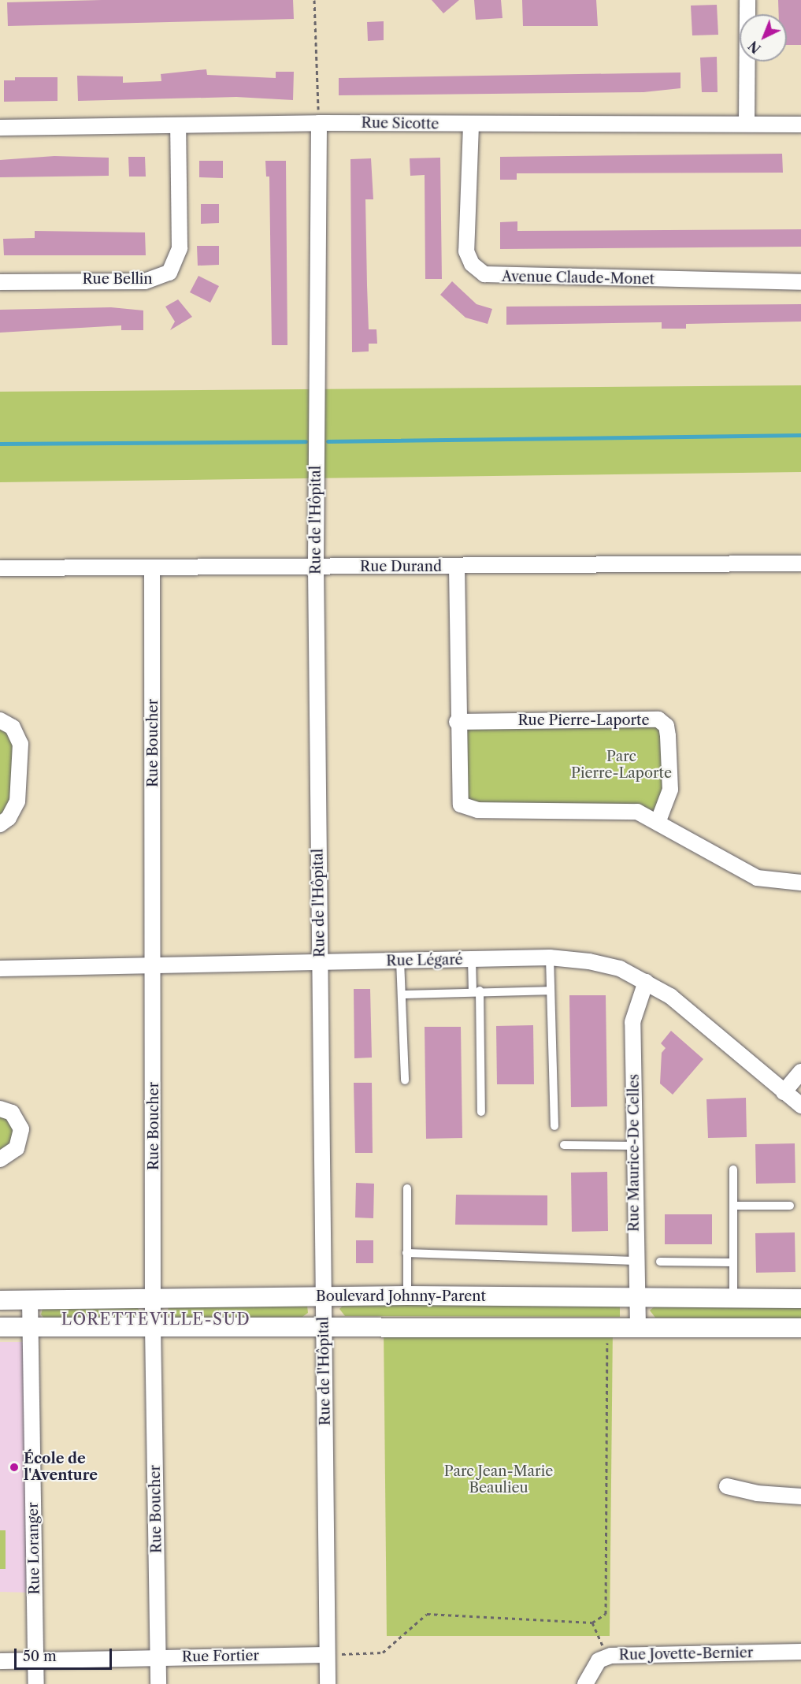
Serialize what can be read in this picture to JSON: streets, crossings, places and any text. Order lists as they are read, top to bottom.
{
  "streets": {
    "street": [
      "Rue Sicotte",
      "Avenue Claude-Monet",
      "Rue Bellin",
      "Rue de l'Hôpital",
      "Rue Durand",
      "Rue Pierre-Laporte",
      "Rue Boucher",
      "Rue Légaré",
      "Rue Maurice-De Celles",
      "Boulevard Johnny-Parent",
      "Rue Loranger",
      "Rue Jovette-Bernier",
      "Rue Fortier"
    ]
  },
  "crossings": [
    ["Rue Sicotte", "Avenue Claude-Monet"],
    ["Rue Sicotte", "Rue Bellin"],
    ["Rue Sicotte", "Rue de l'Hôpital"],
    ["Rue de l'Hôpital", "Rue Durand"],
    ["Rue de l'Hôpital", "Rue Légaré"],
    ["Rue de l'Hôpital", "Boulevard Johnny-Parent"],
    ["Rue de l'Hôpital", "Rue Fortier"],
    ["Rue Durand", "Rue Boucher"],
    ["Rue Boucher", "Rue Légaré"],
    ["Rue Boucher", "Boulevard Johnny-Parent"],
    ["Rue Boucher", "Rue Fortier"],
    ["Rue Légaré", "Rue Maurice-De Celles"],
    ["Rue Maurice-De Celles", "Boulevard Johnny-Parent"],
    ["Boulevard Johnny-Parent", "Rue Loranger"],
    ["Rue Loranger", "Rue Fortier"]
  ],
  "districts": ["LORETTEVILLE-SUD"],
  "parks": ["Parc Pierre-Laporte", "Parc Jean-Marie Beaulieu"],
  "places": ["École de l'Aventure"],
  "scale_bar": "50 m",
  "north": "bottom left"
}
